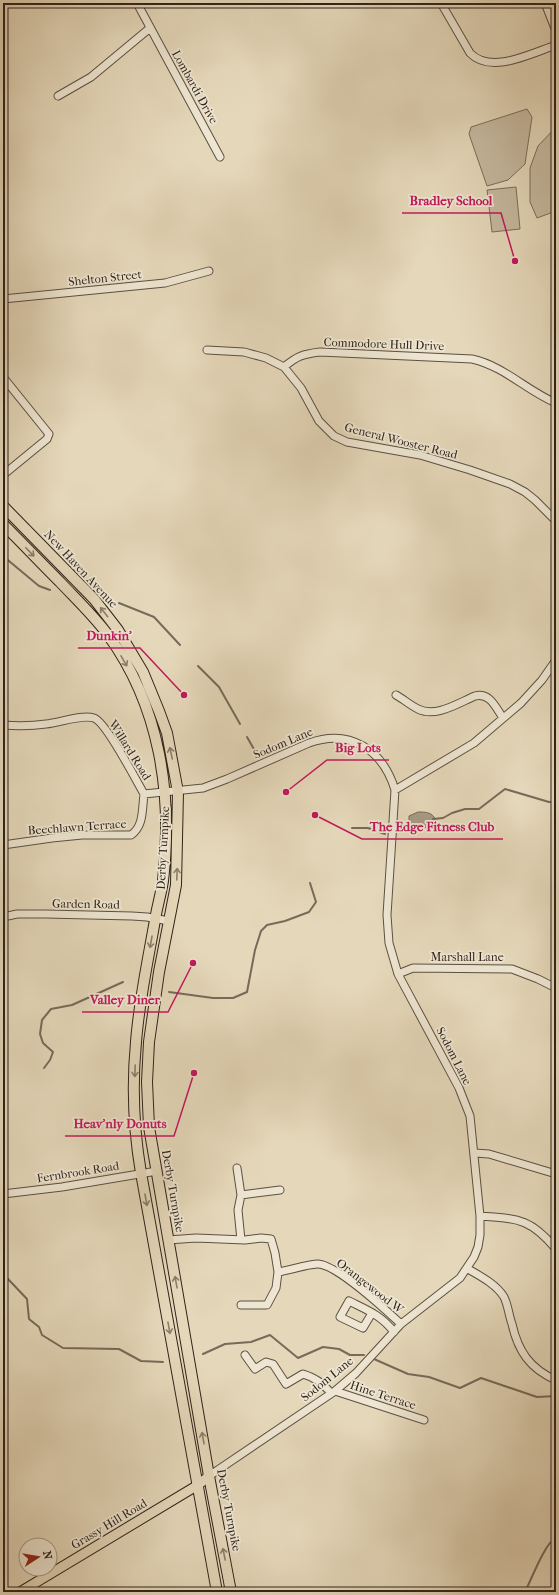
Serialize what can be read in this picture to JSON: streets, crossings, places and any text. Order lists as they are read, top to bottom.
{
  "streets": {
    "highway": ["New Haven Avenue", "Derby Turnpike"],
    "main road": ["Grassy Hill Road"],
    "street": [
      "Lombardi Drive",
      "Shelton Street",
      "Commodore Hull Drive",
      "General Wooster Road",
      "Sodom Lane",
      "Willard Road",
      "Beechlawn Terrace",
      "Garden Road",
      "Marshall Lane",
      "Fernbrook Road",
      "Orangewood W",
      "Hine Terrace"
    ]
  },
  "crossings": [
    ["Commodore Hull Drive", "General Wooster Road"],
    ["New Haven Avenue", "Sodom Lane"],
    ["New Haven Avenue", "Willard Road"],
    ["New Haven Avenue", "Derby Turnpike"],
    ["Sodom Lane", "Willard Road"],
    ["Sodom Lane", "Derby Turnpike"],
    ["Sodom Lane", "Marshall Lane"],
    ["Sodom Lane", "Orangewood W"],
    ["Sodom Lane", "Hine Terrace"],
    ["Sodom Lane", "Grassy Hill Road"],
    ["Willard Road", "Beechlawn Terrace"],
    ["Willard Road", "Derby Turnpike"],
    ["Derby Turnpike", "Garden Road"],
    ["Derby Turnpike", "Fernbrook Road"],
    ["Derby Turnpike", "Grassy Hill Road"]
  ],
  "places": [
    "Bradley School",
    "Dunkin'",
    "Big Lots",
    "The Edge Fitness Club",
    "Valley Diner",
    "Heav'nly Donuts"
  ],
  "north": "right"
}
